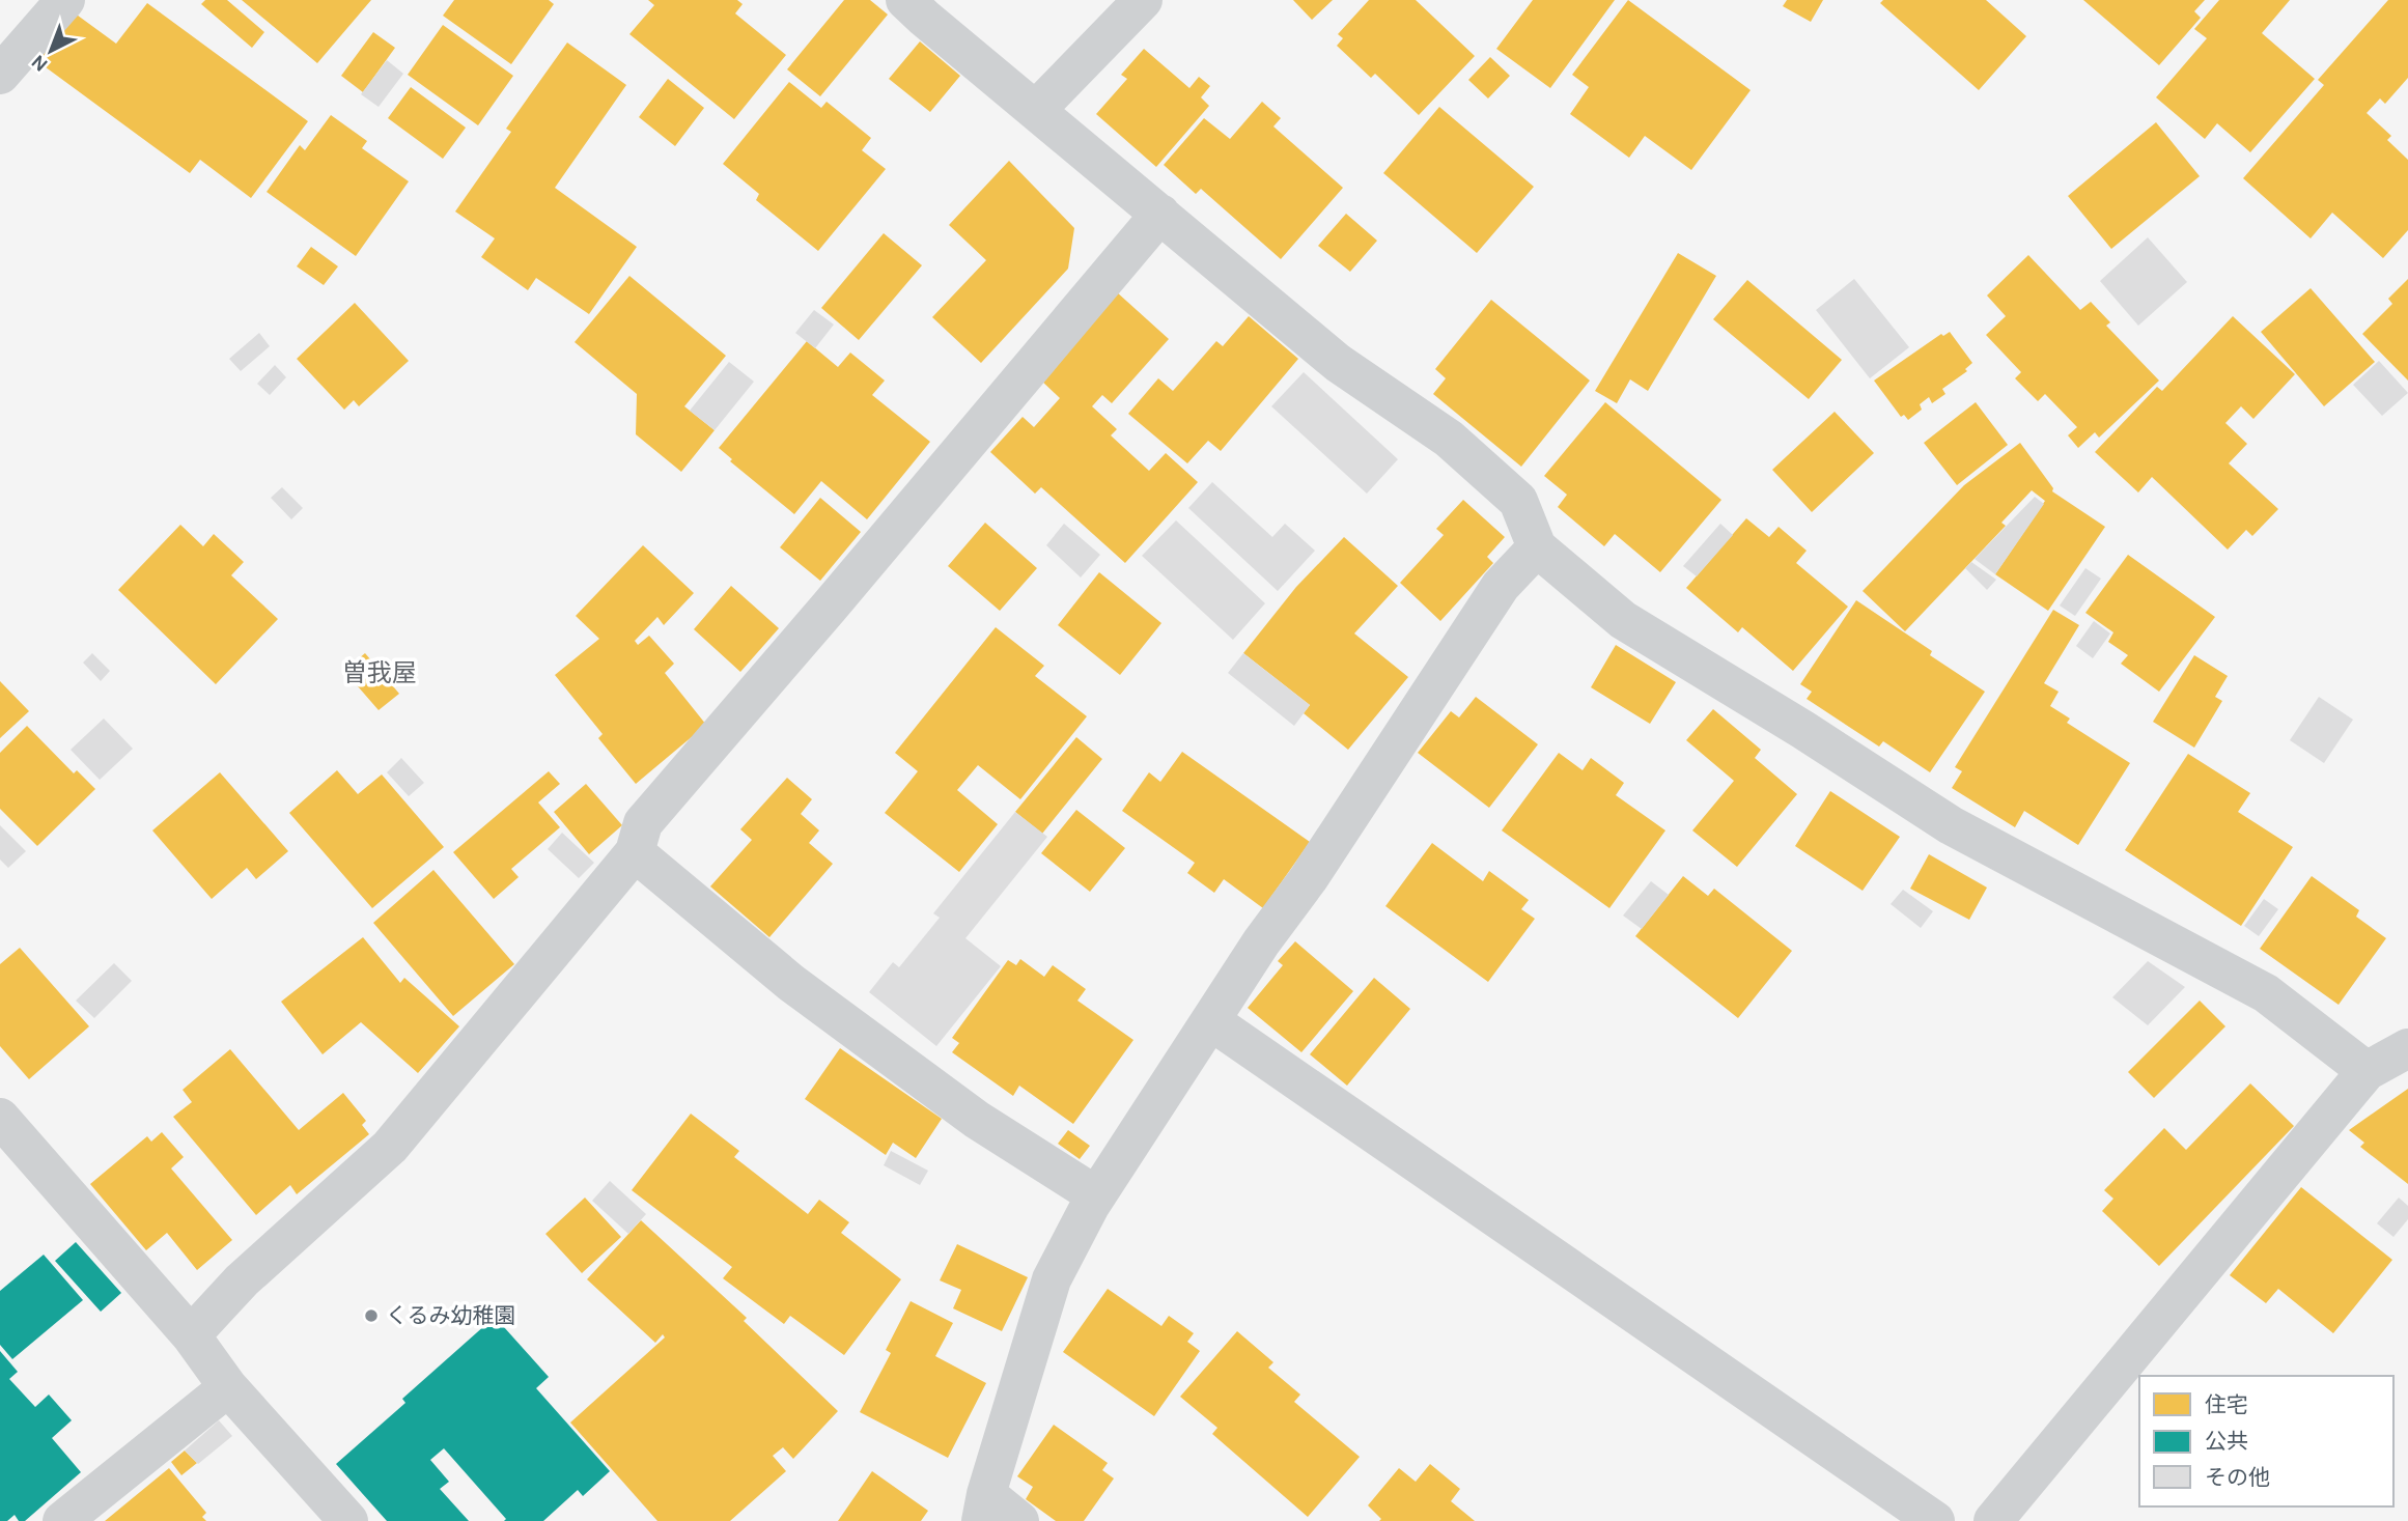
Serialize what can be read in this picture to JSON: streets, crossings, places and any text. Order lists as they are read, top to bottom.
{
  "districts": ["曽我屋"],
  "places": ["くるみ幼稚園"],
  "legend": ["住宅", "公共", "その他"],
  "north": "bottom left"
}
